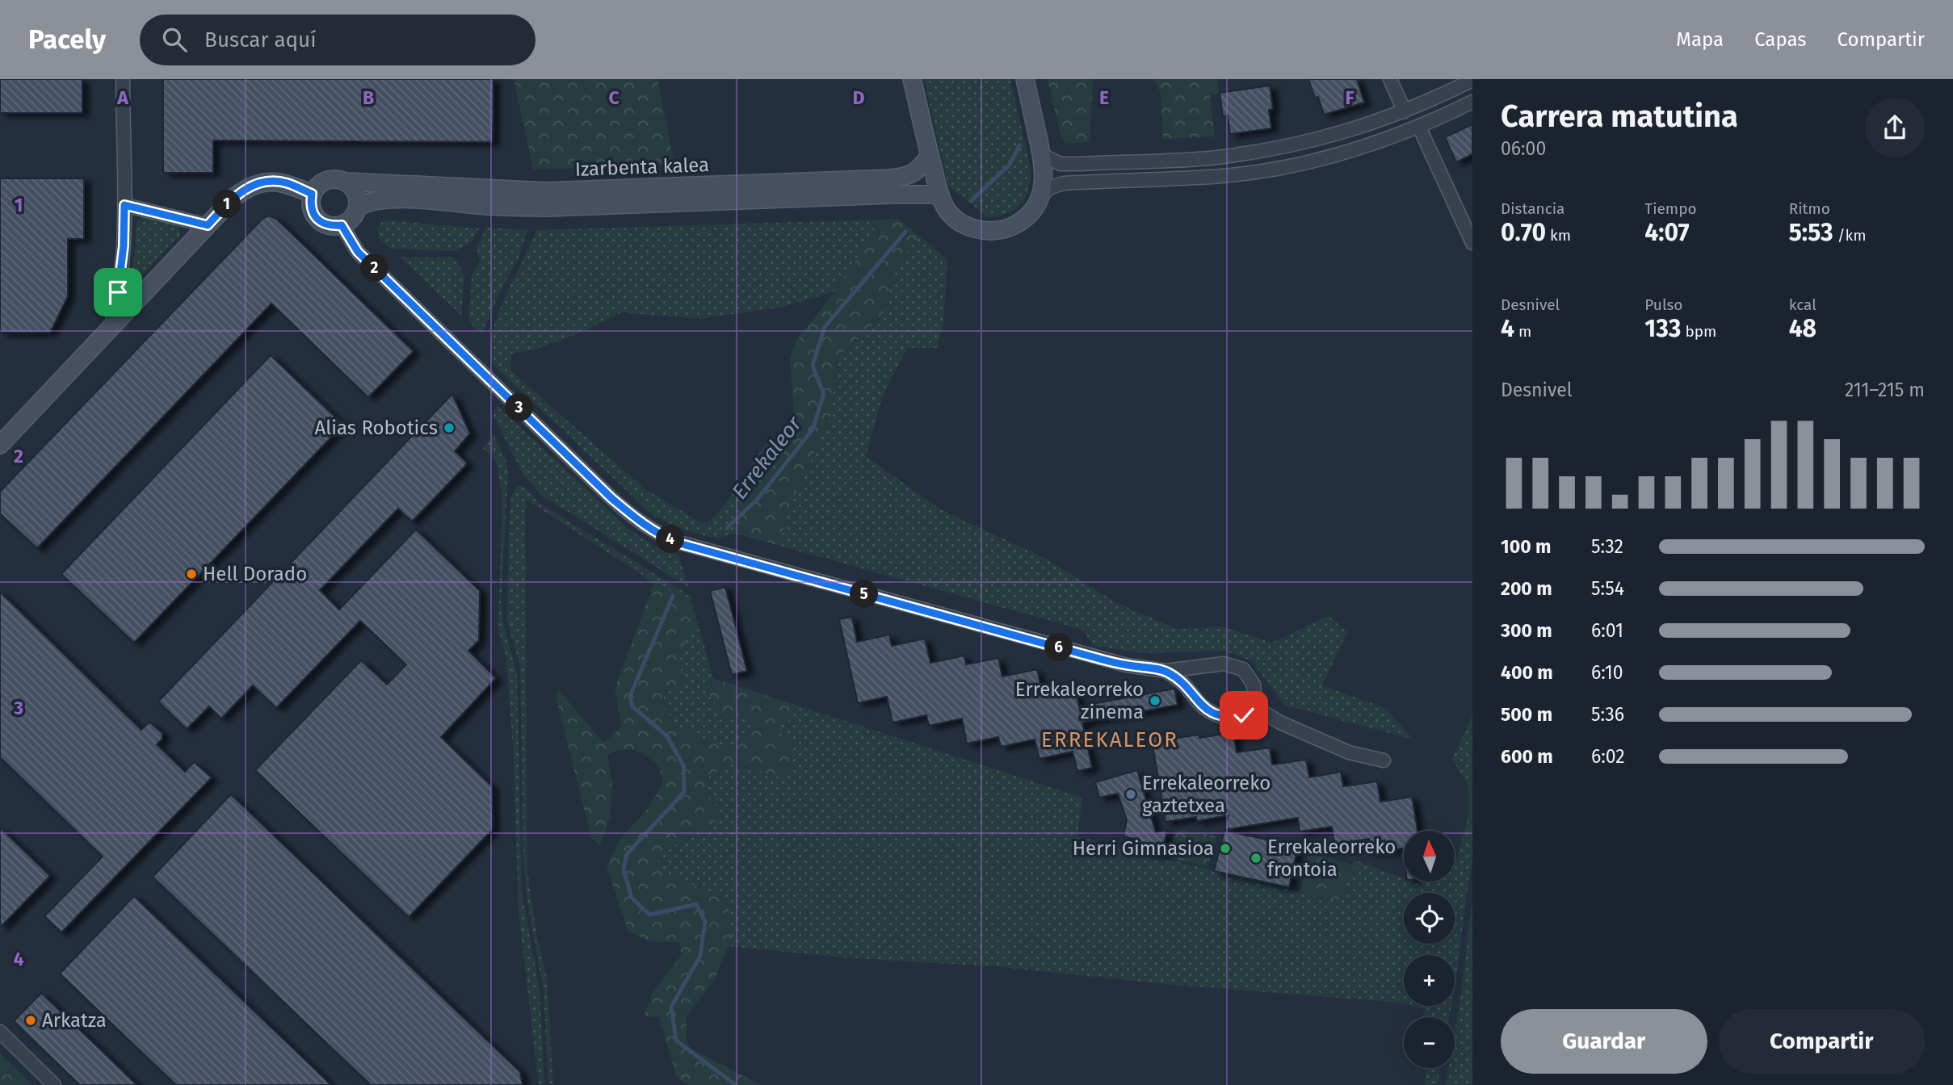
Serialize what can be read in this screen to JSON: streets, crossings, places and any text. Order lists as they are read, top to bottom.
{
  "streets": {
    "main road": ["Izarbenta kalea"]
  },
  "districts": ["ERREKALEOR"],
  "water": ["Errekaleor"],
  "places": [
    "Alias Robotics",
    "Hell Dorado",
    "Errekaleorreko zinema",
    "Errekaleorreko gaztetxea",
    "Herri Gimnasioa",
    "Errekaleorreko frontoia",
    "Arkatza"
  ],
  "north": "top",
  "page": {
    "header": "Pacely",
    "search": "Buscar aquí",
    "nav": ["Mapa", "Capas", "Compartir"],
    "heading": ["Carrera matutina", "06:00"],
    "stats": [
      ["Distancia", "0.70 km"],
      ["Tiempo", "4:07"],
      ["Ritmo", "5:53 /km"],
      ["Desnivel", "4 m"],
      ["Pulso", "133 bpm"],
      ["kcal", "48"]
    ],
    "pins": [
      "1",
      "2",
      "3",
      "4",
      "5",
      "6"
    ],
    "chart": ["Desnivel", "211–215 m"],
    "list": [
      {
        "name": "100 m",
        "note": "5:32"
      },
      {
        "name": "200 m",
        "note": "5:54"
      },
      {
        "name": "300 m",
        "note": "6:01"
      },
      {
        "name": "400 m",
        "note": "6:10"
      },
      {
        "name": "500 m",
        "note": "5:36"
      },
      {
        "name": "600 m",
        "note": "6:02"
      }
    ],
    "map_buttons": ["+", "−"],
    "buttons": ["Guardar", "Compartir"]
  },
  "grid": {
    "columns": [
      "A",
      "B",
      "C",
      "D",
      "E",
      "F"
    ],
    "rows": [
      "1",
      "2",
      "3",
      "4"
    ]
  }
}
